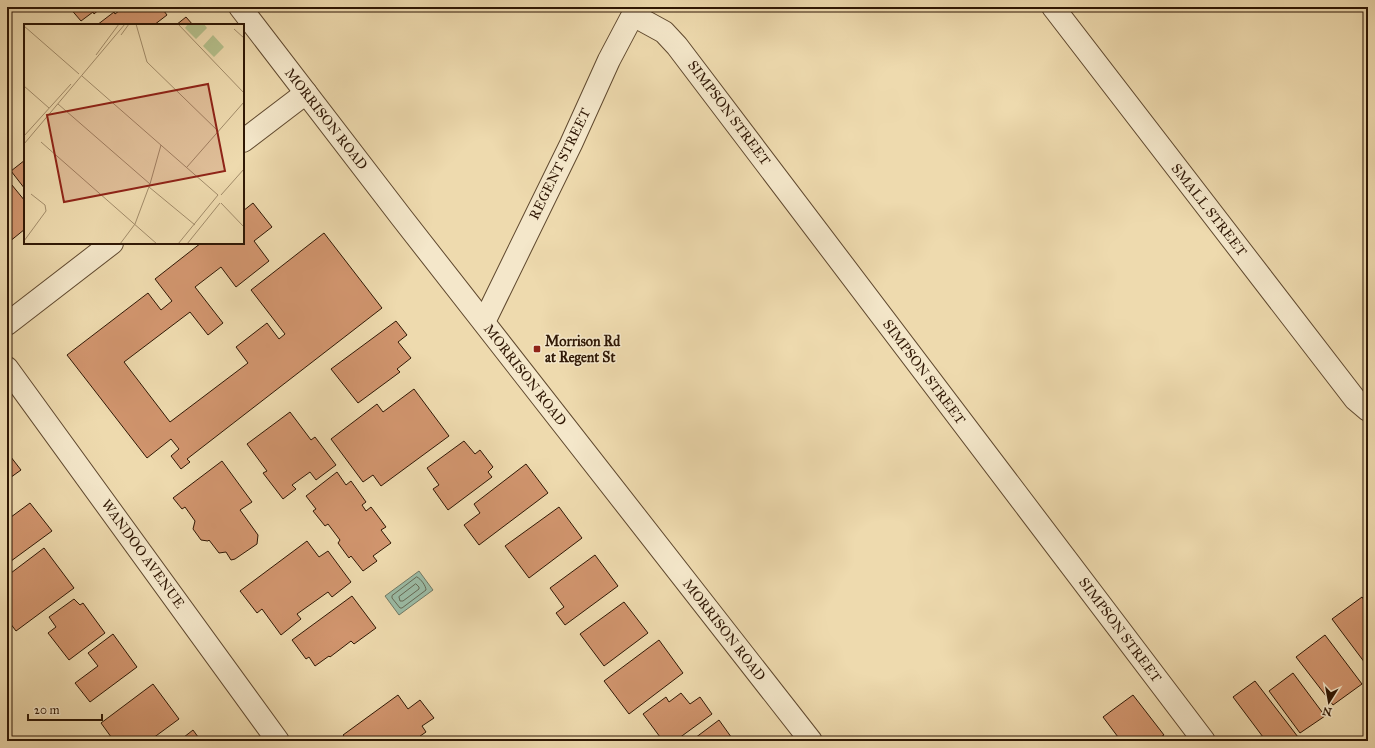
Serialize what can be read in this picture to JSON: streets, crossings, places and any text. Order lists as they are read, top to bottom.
{
  "streets": {
    "street": [
      "SIMPSON STREET",
      "MORRISON ROAD",
      "REGENT STREET",
      "SMALL STREET",
      "WANDOO AVENUE"
    ]
  },
  "crossings": [
    ["SIMPSON STREET", "REGENT STREET"],
    ["MORRISON ROAD", "REGENT STREET"]
  ],
  "places": {
    "transit": ["Morrison Rd at Regent St"]
  },
  "scale_bar": "20 m",
  "north": "bottom"
}
